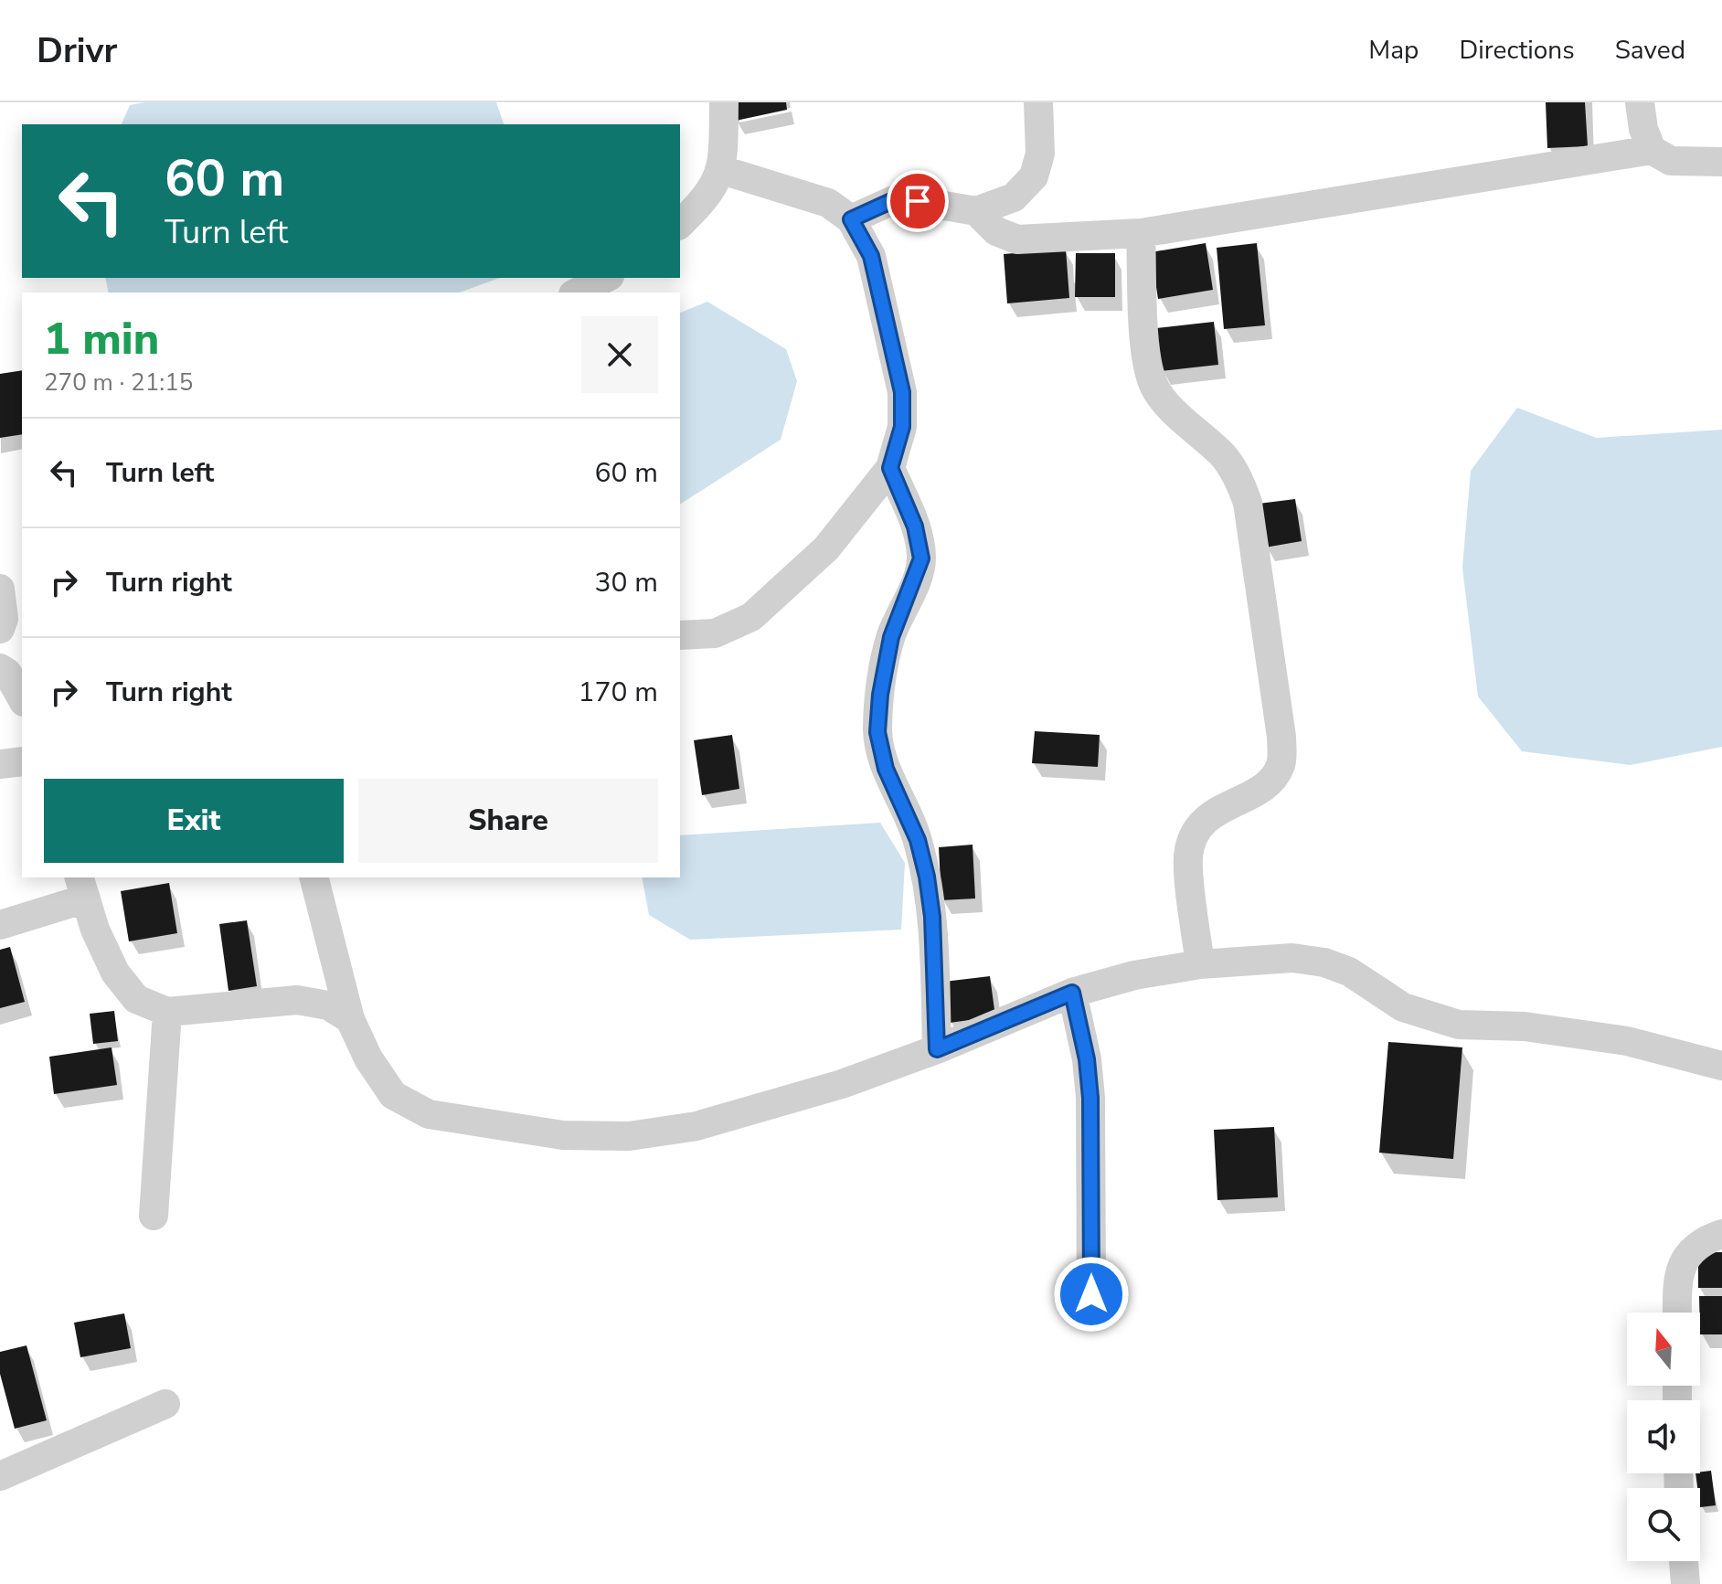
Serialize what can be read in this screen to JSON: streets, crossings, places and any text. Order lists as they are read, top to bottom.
{
  "north": "top",
  "page": {
    "header": "Drivr",
    "nav": ["Map", "Directions", "Saved"],
    "turn": ["60 m", "Turn left"],
    "heading": ["1 min", "270 m · 21:15"],
    "list": [
      {
        "name": "Turn left",
        "value": "60 m"
      },
      {
        "name": "Turn right",
        "value": "30 m"
      },
      {
        "name": "Turn right",
        "value": "170 m"
      }
    ],
    "buttons": ["Exit", "Share"]
  }
}
